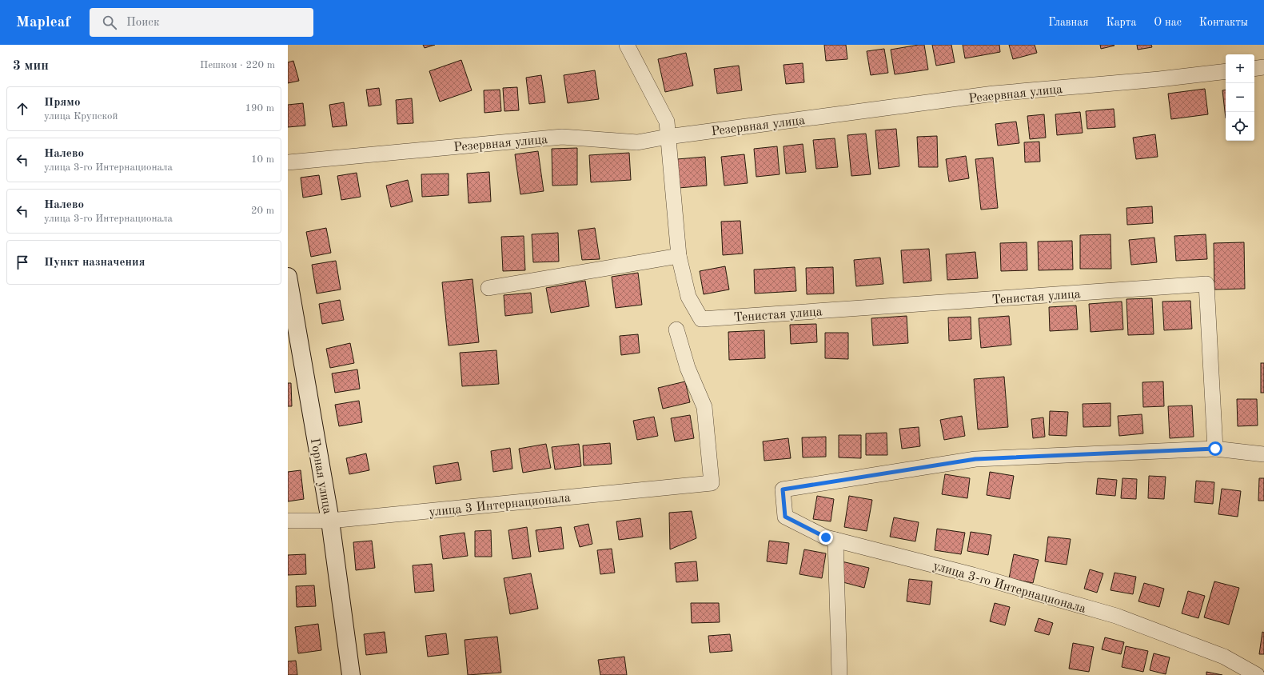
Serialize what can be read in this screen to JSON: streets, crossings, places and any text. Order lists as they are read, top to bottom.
{
  "streets": {
    "main road": ["Горная улица"],
    "street": [
      "Резервная улица",
      "Тенистая улица",
      "улица 3 Интернационала",
      "улица 3-го Интернационала"
    ]
  },
  "crossings": [
    ["Тенистая улица", "улица 3-го Интернационала"],
    ["Горная улица", "улица 3 Интернационала"]
  ],
  "page": {
    "header": "Mapleaf",
    "search": "Поиск",
    "nav": [
      "Главная",
      "Карта",
      "О нас",
      "Контакты"
    ],
    "heading": ["3 мин", "Пешком · 220 m"],
    "map_buttons": ["+", "−"],
    "list": [
      ["Прямо", "улица Крупской", "190 m"],
      ["Налево", "улица 3-го Интернационала", "10 m"],
      ["Налево", "улица 3-го Интернационала", "20 m"],
      "Пункт назначения"
    ]
  }
}
